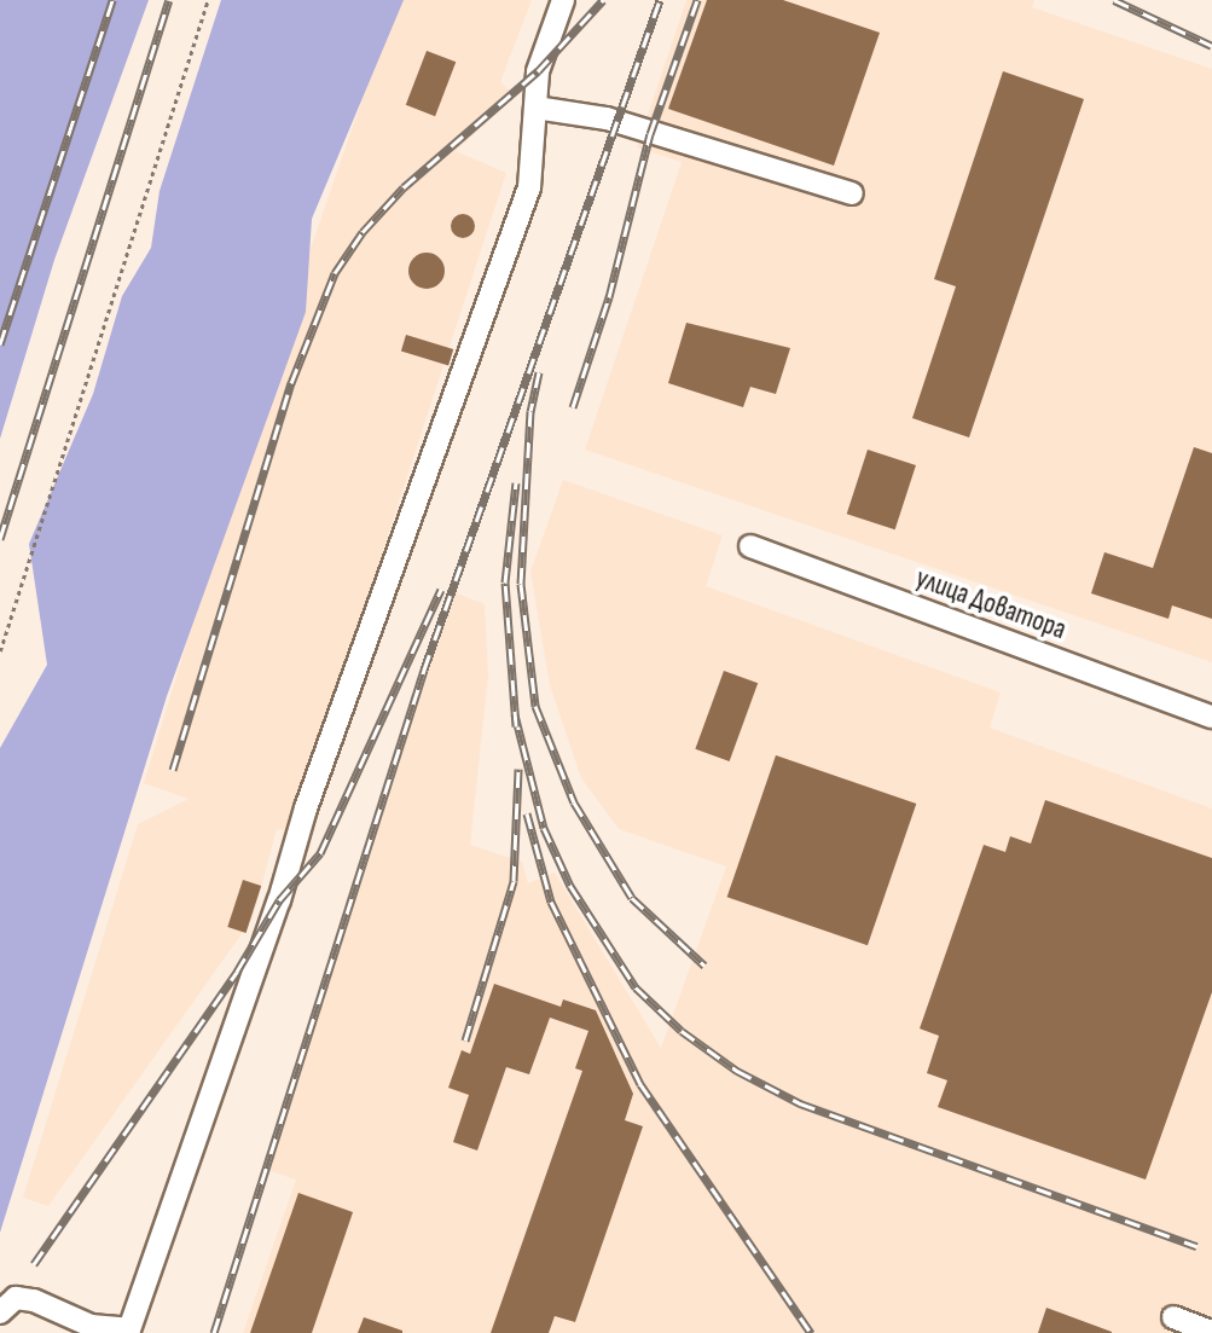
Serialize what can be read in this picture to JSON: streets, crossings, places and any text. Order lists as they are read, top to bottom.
{
  "streets": {
    "street": ["улица Доватора"]
  }
}
